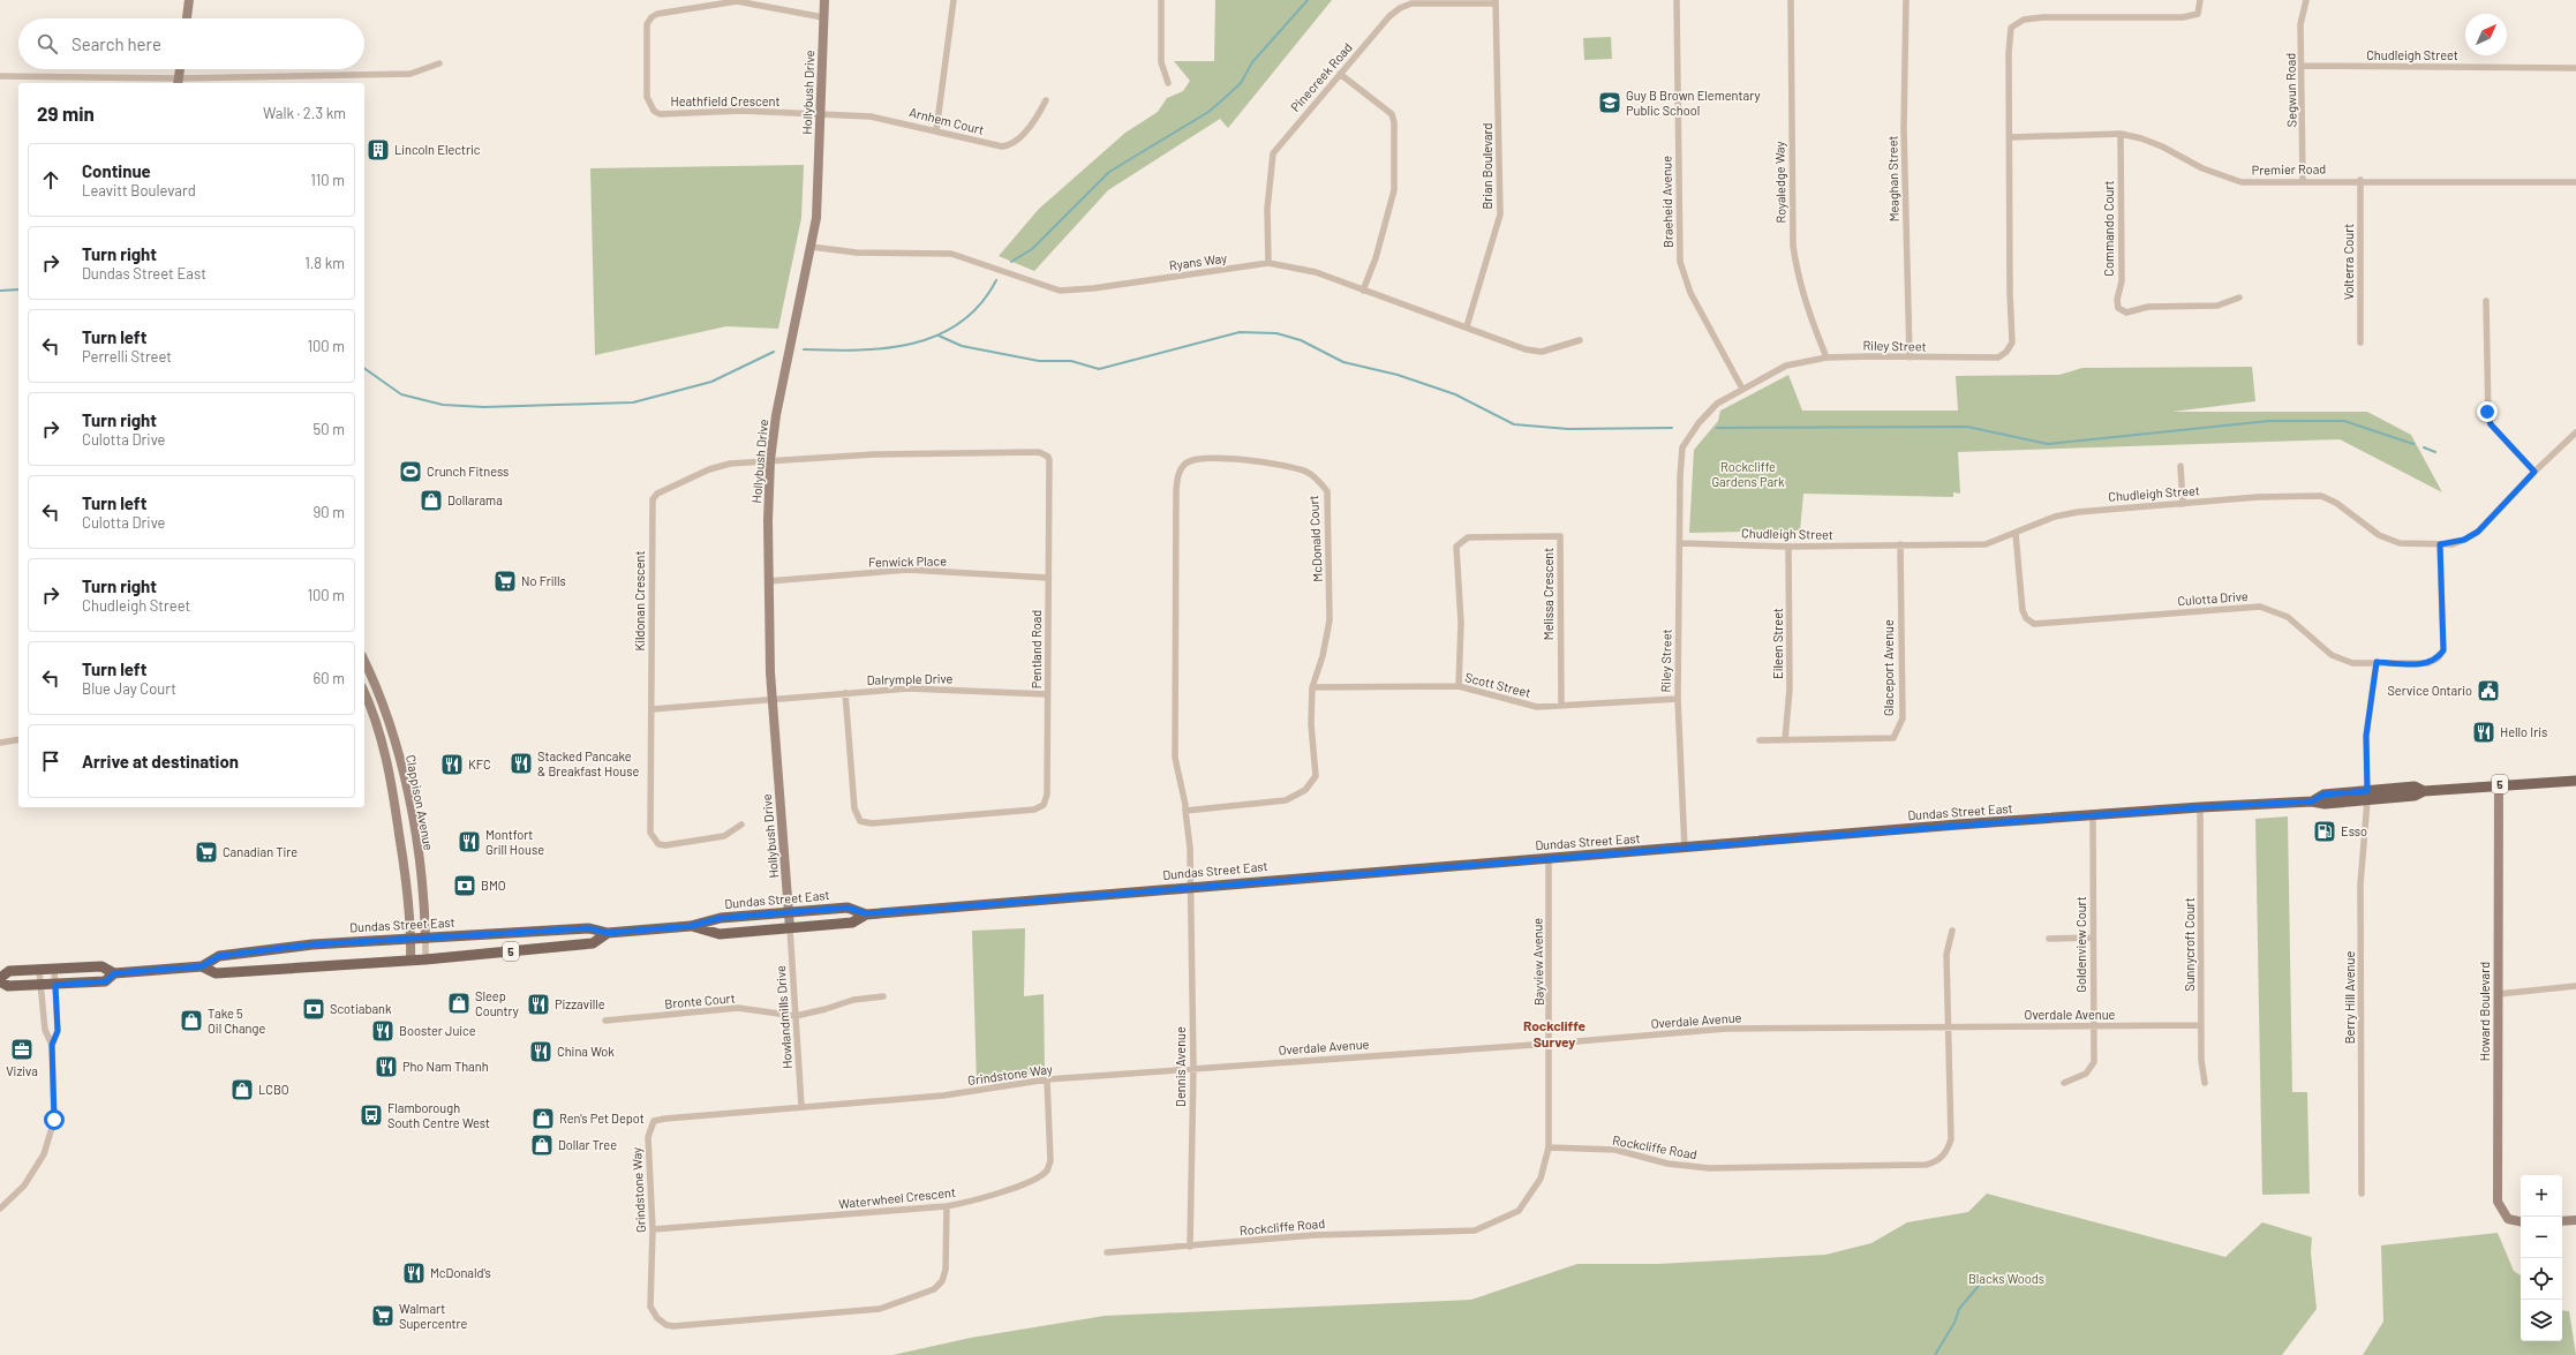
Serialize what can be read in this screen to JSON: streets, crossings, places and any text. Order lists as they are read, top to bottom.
{
  "streets": {
    "main road": ["5", "Dundas Street East"],
    "street": [
      "Chudleigh Street",
      "Pinecreek Road",
      "Segwun Road",
      "Hollybush Drive",
      "Heathfield Crescent",
      "Arnhem Court",
      "Brian Boulevard",
      "Premier Road",
      "Meaghan Street",
      "Royaledge Way",
      "Braeheid Avenue",
      "Commando Court",
      "Ryans Way",
      "Volterra Court",
      "Riley Street",
      "McDonald Court",
      "Fenwick Place",
      "Melissa Crescent",
      "Culotta Drive",
      "Kildonan Crescent",
      "Eileen Street",
      "Pentland Road",
      "Glaceport Avenue",
      "Dalrymple Drive",
      "Scott Street",
      "Clappison Avenue",
      "Goldenview Court",
      "Sunnycroft Court",
      "Bayview Avenue",
      "Berry Hill Avenue",
      "Bronte Court",
      "Howard Boulevard",
      "Overdale Avenue",
      "Howlandmills Drive",
      "Dennis Avenue",
      "Grindstone Way",
      "Rockcliffe Road",
      "Waterwheel Crescent"
    ]
  },
  "crossings": [
    ["Chudleigh Street", "Segwun Road"],
    ["Chudleigh Street", "Riley Street"],
    ["Chudleigh Street", "Culotta Drive"],
    ["Chudleigh Street", "Eileen Street"],
    ["Chudleigh Street", "Glaceport Avenue"],
    ["Pinecreek Road", "Brian Boulevard"],
    ["Pinecreek Road", "Ryans Way"],
    ["Segwun Road", "Premier Road"],
    ["Hollybush Drive", "Heathfield Crescent"],
    ["Hollybush Drive", "Arnhem Court"],
    ["Hollybush Drive", "Ryans Way"],
    ["Hollybush Drive", "Fenwick Place"],
    ["Hollybush Drive", "Kildonan Crescent"],
    ["Hollybush Drive", "Pentland Road"],
    ["Hollybush Drive", "Dalrymple Drive"],
    ["Hollybush Drive", "Dundas Street East"],
    ["Hollybush Drive", "Howlandmills Drive"],
    ["Heathfield Crescent", "Arnhem Court"],
    ["Brian Boulevard", "Ryans Way"],
    ["Premier Road", "Commando Court"],
    ["Premier Road", "Volterra Court"],
    ["Premier Road", "Riley Street"],
    ["Meaghan Street", "Riley Street"],
    ["Royaledge Way", "Riley Street"],
    ["Braeheid Avenue", "Riley Street"],
    ["Riley Street", "Scott Street"],
    ["Riley Street", "Dundas Street East"],
    ["McDonald Court", "Scott Street"],
    ["McDonald Court", "Dundas Street East"],
    ["McDonald Court", "Dennis Avenue"],
    ["Fenwick Place", "Pentland Road"],
    ["Melissa Crescent", "Scott Street"],
    ["Culotta Drive", "Berry Hill Avenue"],
    ["Kildonan Crescent", "Pentland Road"],
    ["Eileen Street", "Glaceport Avenue"],
    ["Pentland Road", "Dalrymple Drive"],
    ["Clappison Avenue", "Dundas Street East"],
    ["Dundas Street East", "Goldenview Court"],
    ["Dundas Street East", "Sunnycroft Court"],
    ["Dundas Street East", "Bayview Avenue"],
    ["Dundas Street East", "Berry Hill Avenue"],
    ["Dundas Street East", "Howard Boulevard"],
    ["Dundas Street East", "Howlandmills Drive"],
    ["Dundas Street East", "Dennis Avenue"],
    ["Goldenview Court", "Overdale Avenue"],
    ["Sunnycroft Court", "Overdale Avenue"],
    ["Bayview Avenue", "Overdale Avenue"],
    ["Bayview Avenue", "Rockcliffe Road"],
    ["Bronte Court", "Howlandmills Drive"],
    ["Overdale Avenue", "Dennis Avenue"],
    ["Overdale Avenue", "Grindstone Way"],
    ["Overdale Avenue", "Rockcliffe Road"],
    ["Howlandmills Drive", "Grindstone Way"],
    ["Dennis Avenue", "Grindstone Way"],
    ["Dennis Avenue", "Rockcliffe Road"],
    ["Grindstone Way", "Waterwheel Crescent"]
  ],
  "districts": ["Rockcliffe Survey"],
  "parks": ["Rockcliffe Gardens Park", "Blacks Woods"],
  "places": {
    "school or university": ["Guy B Brown Elementary Public School"],
    "building": ["Lincoln Electric"],
    "sports": ["Crunch Fitness"],
    "shop": [
      "Dollarama",
      "Sleep Country",
      "Take 5 Oil Change",
      "LCBO",
      "Ren's Pet Depot",
      "Dollar Tree"
    ],
    "supermarket": ["No Frills", "Canadian Tire", "Walmart Supercentre"],
    "public building": ["Service Ontario"],
    "restaurant": [
      "Hello Iris",
      "Stacked Pancake & Breakfast House",
      "KFC",
      "Montfort Grill House",
      "Pizzaville",
      "Booster Juice",
      "China Wok",
      "Pho Nam Thanh",
      "McDonald's"
    ],
    "fuel station": ["Esso"],
    "bank": ["BMO", "Scotiabank"],
    "office": ["Viziva"],
    "bus stop": ["Flamborough South Centre West"]
  },
  "north": "top right",
  "page": {
    "search": "Search here",
    "heading": ["29 min", "Walk · 2.3 km"],
    "list": [
      ["Continue", "Leavitt Boulevard", "110 m"],
      ["Turn right", "Dundas Street East", "1.8 km"],
      ["Turn left", "Perrelli Street", "100 m"],
      ["Turn right", "Culotta Drive", "50 m"],
      ["Turn left", "Culotta Drive", "90 m"],
      ["Turn right", "Chudleigh Street", "100 m"],
      ["Turn left", "Blue Jay Court", "60 m"],
      "Arrive at destination"
    ],
    "map_buttons": ["+", "−"]
  }
}
